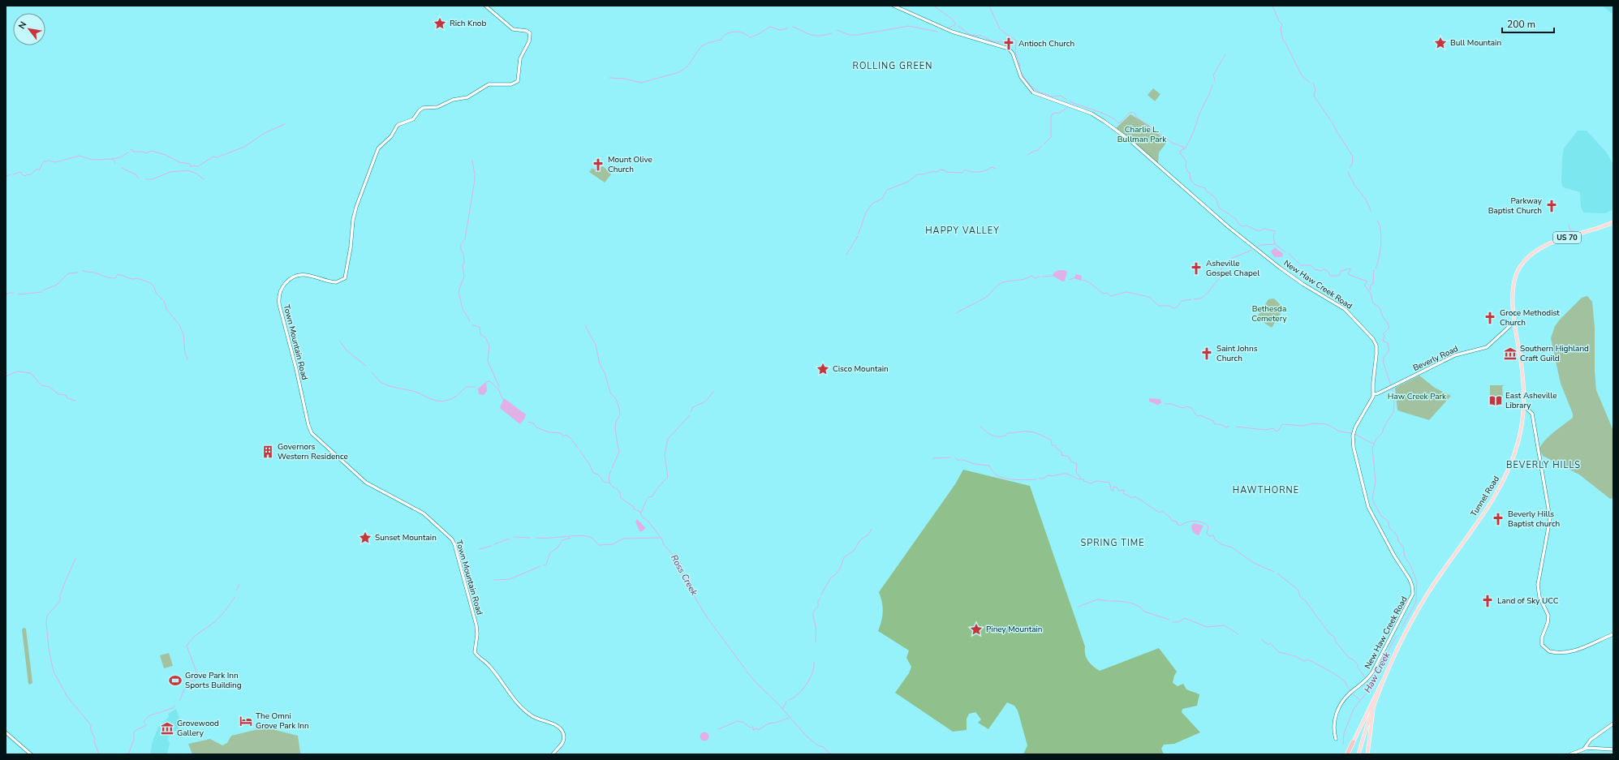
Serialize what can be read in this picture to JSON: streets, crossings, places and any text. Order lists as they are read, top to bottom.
{
  "streets": {
    "main road": ["US 70", "Tunnel Road"],
    "street": ["New Haw Creek Road", "Town Mountain Road", "Beverly Road"]
  },
  "crossings": [
    ["New Haw Creek Road", "Beverly Road"],
    ["Beverly Road", "Tunnel Road"]
  ],
  "districts": [
    "ROLLING GREEN",
    "HAPPY VALLEY",
    "BEVERLY HILLS",
    "HAWTHORNE",
    "SPRING TIME"
  ],
  "water": ["Ross Creek", "Haw Creek"],
  "parks": ["Charlie L. Bullman Park", "Bethesda Cemetery", "Haw Creek Park"],
  "places": {
    "place": [
      "Rich Knob",
      "Bull Mountain",
      "Cisco Mountain",
      "Sunset Mountain",
      "Piney Mountain"
    ],
    "church": [
      "Antioch Church",
      "Mount Olive Church",
      "Parkway Baptist Church",
      "Asheville Gospel Chapel",
      "Groce Methodist Church",
      "Saint Johns Church",
      "Beverly Hills Baptist church",
      "Land of Sky UCC"
    ],
    "museum": ["Southern Highland Craft Guild", "Grovewood Gallery"],
    "library": ["East Asheville Library"],
    "building": ["Governors Western Residence"],
    "sports": ["Grove Park Inn Sports Building"],
    "hotel": ["The Omni Grove Park Inn"]
  },
  "scale_bar": "200 m",
  "north": "top left"
}
